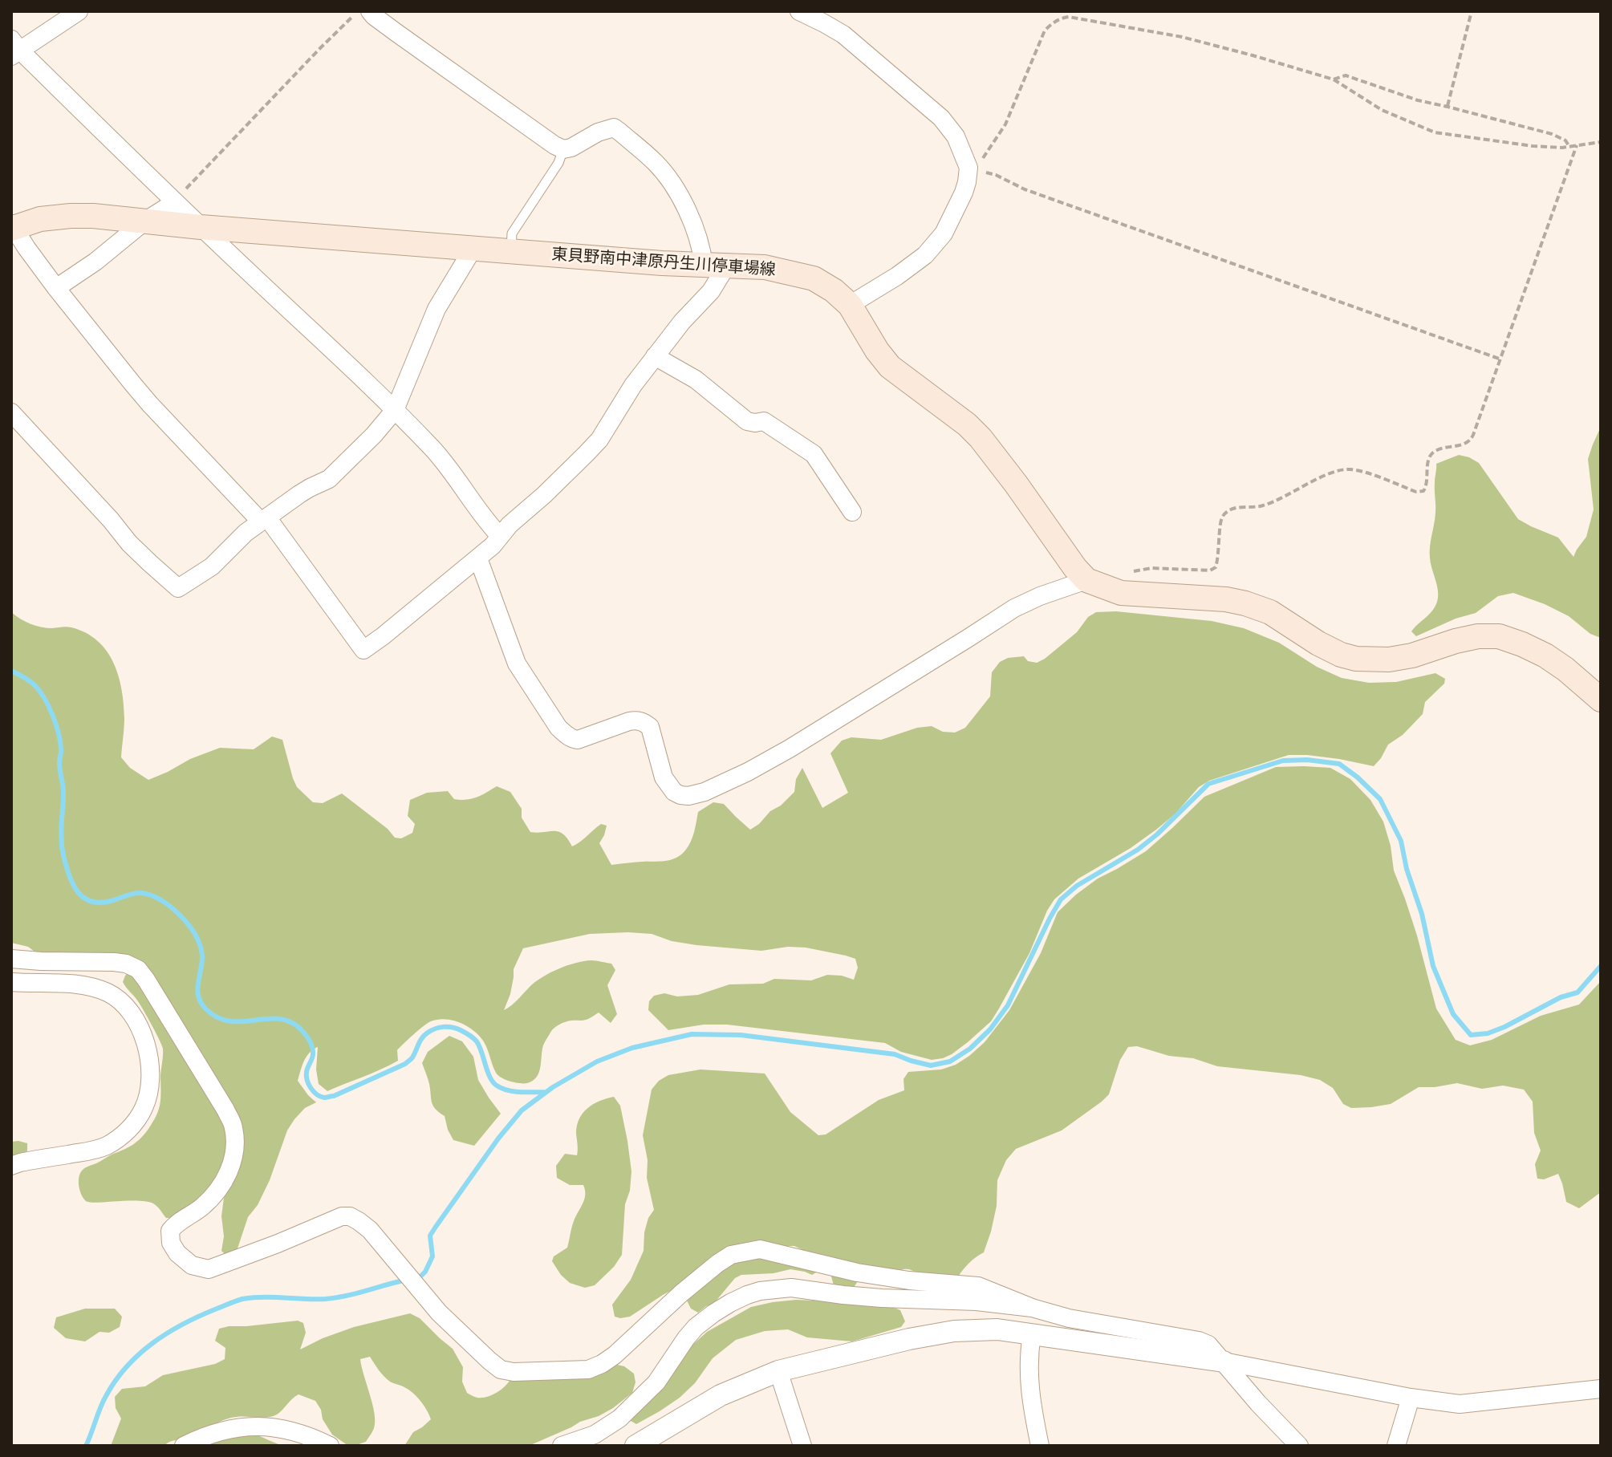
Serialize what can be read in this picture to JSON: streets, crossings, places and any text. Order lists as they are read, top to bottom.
{
  "streets": {
    "main road": ["東貝野南中津原丹生川停車場線"]
  }
}
